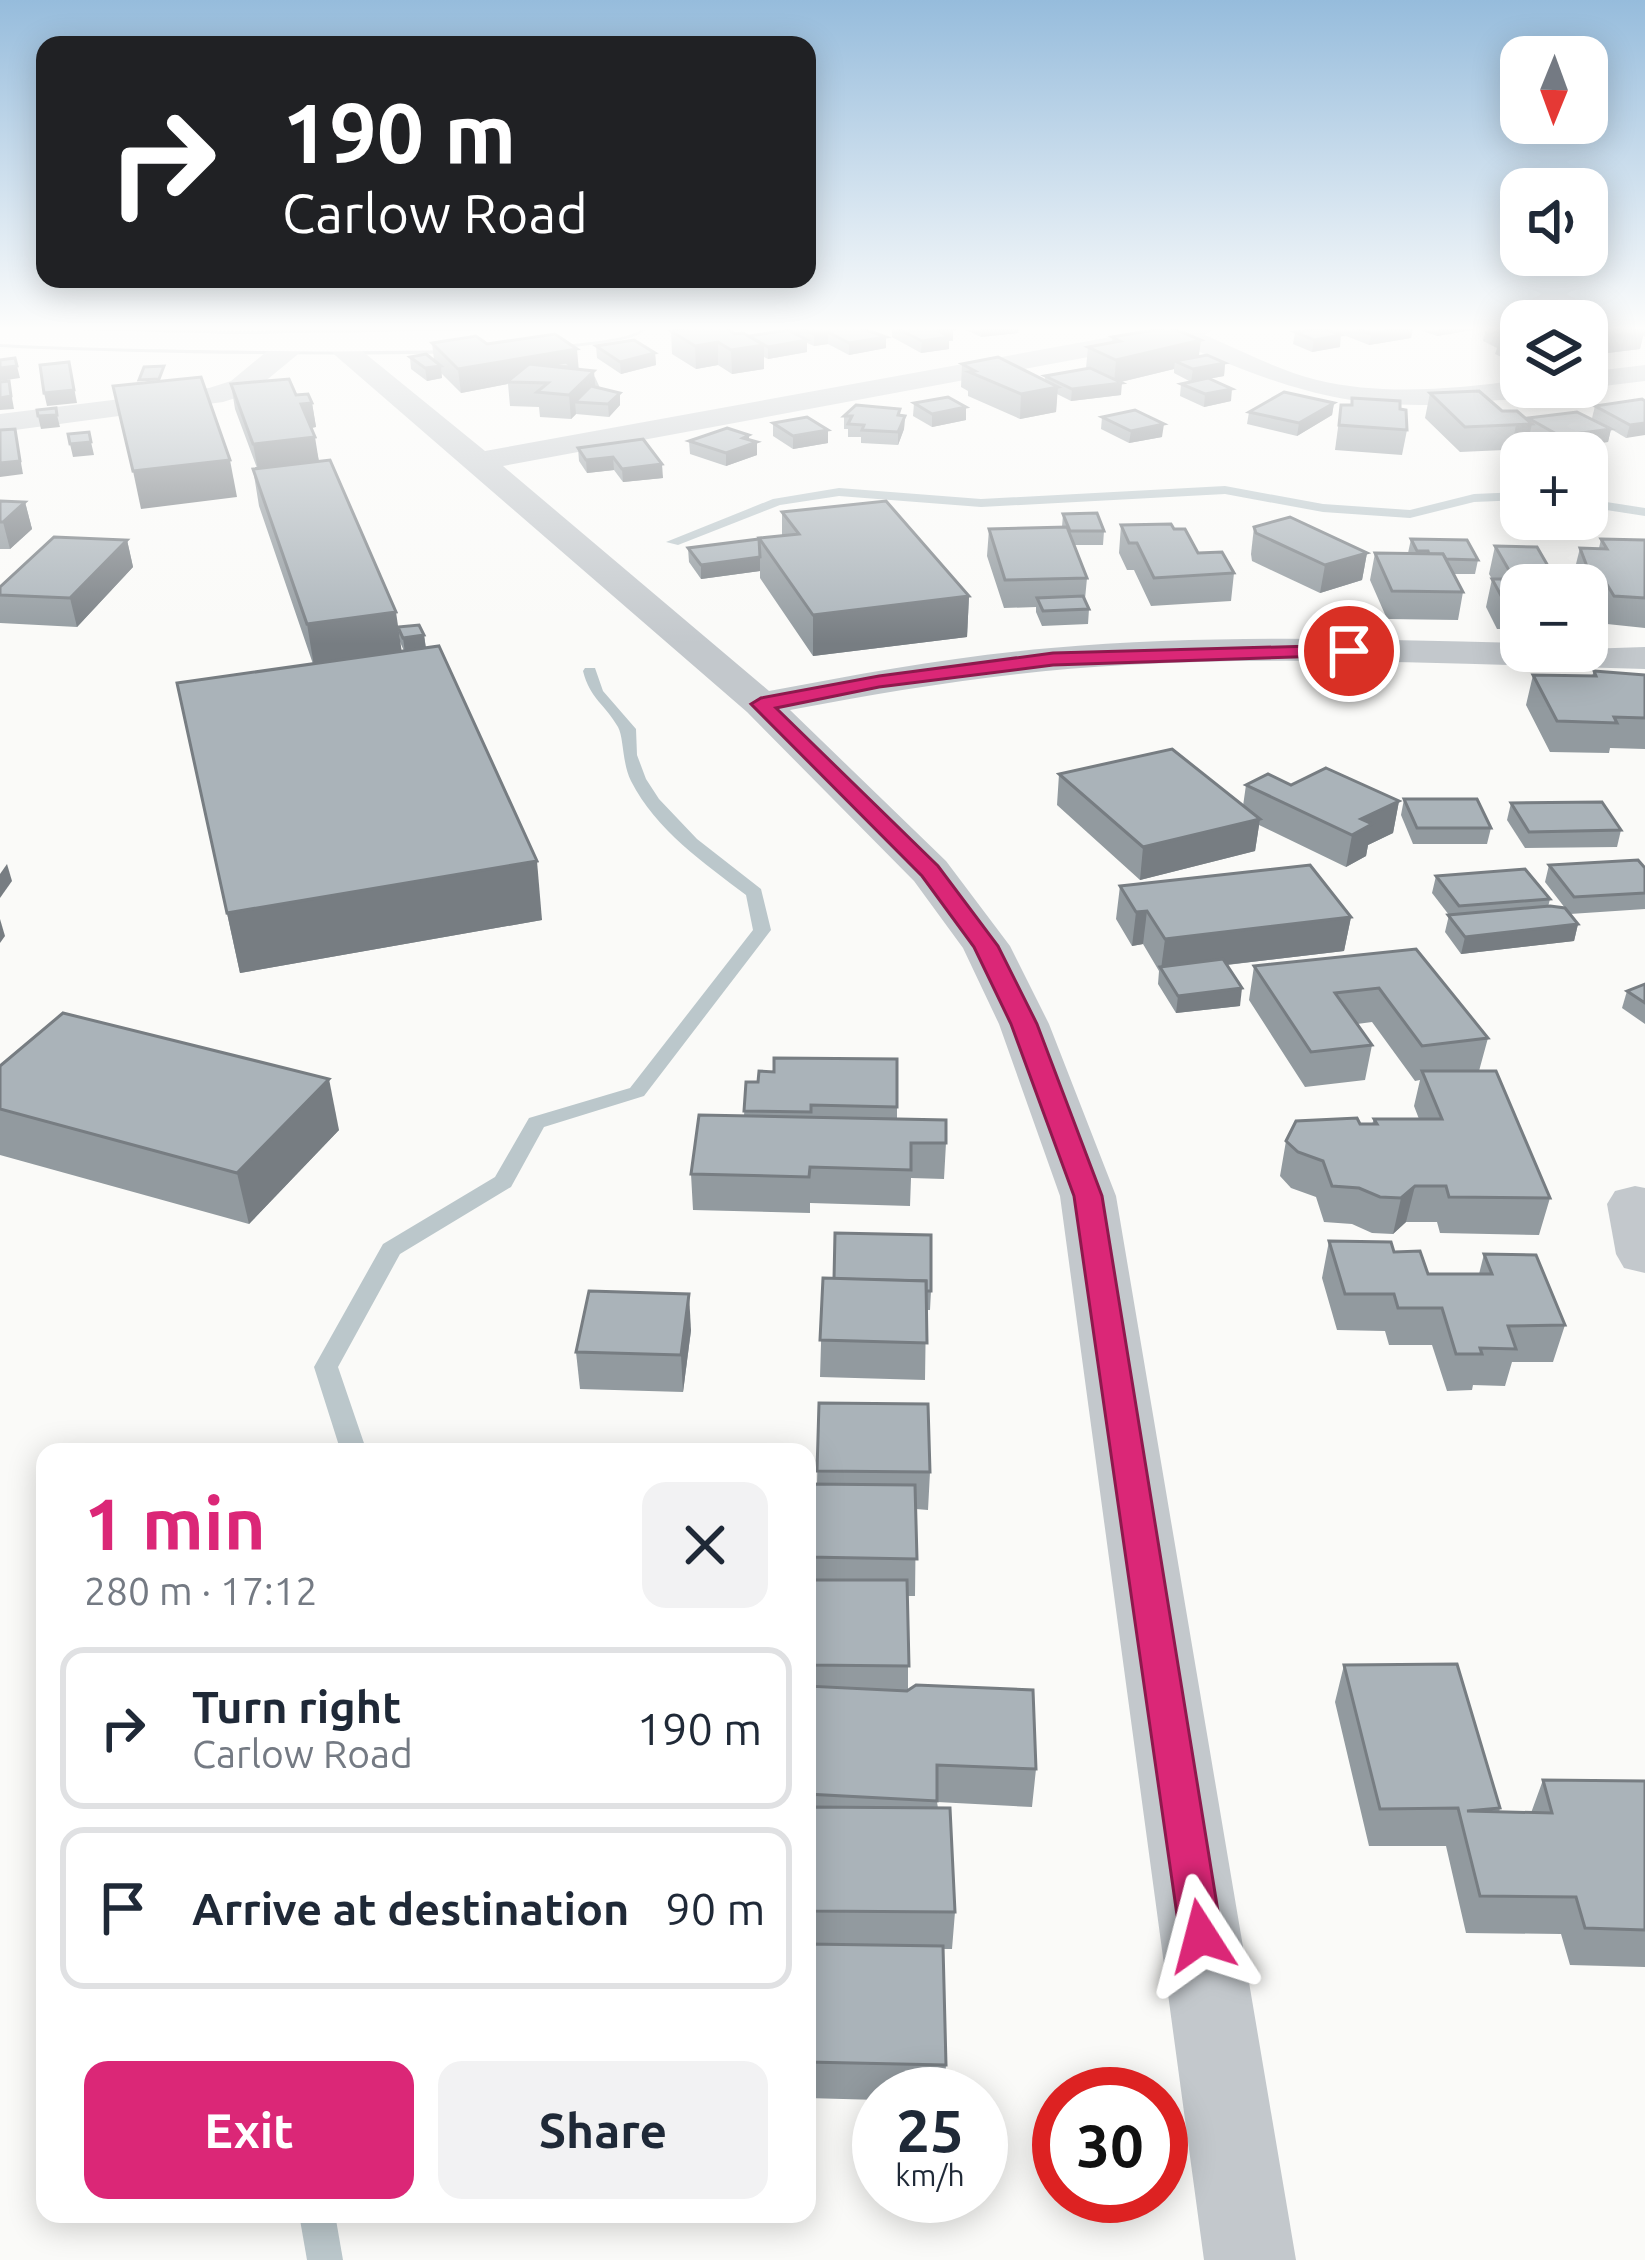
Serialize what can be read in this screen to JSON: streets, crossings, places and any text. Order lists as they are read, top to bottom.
{
  "north": "bottom",
  "page": {
    "map_buttons": ["+", "−"],
    "turn": ["190 m", "Carlow Road"],
    "heading": ["1 min", "280 m · 17:12"],
    "list": [
      {
        "name": "Turn right",
        "note": "Carlow Road",
        "value": "190 m"
      },
      {
        "name": "Arrive at destination",
        "value": "90 m"
      }
    ],
    "buttons": ["Exit", "Share"],
    "speed": "25 km/h",
    "limit": "30"
  }
}
